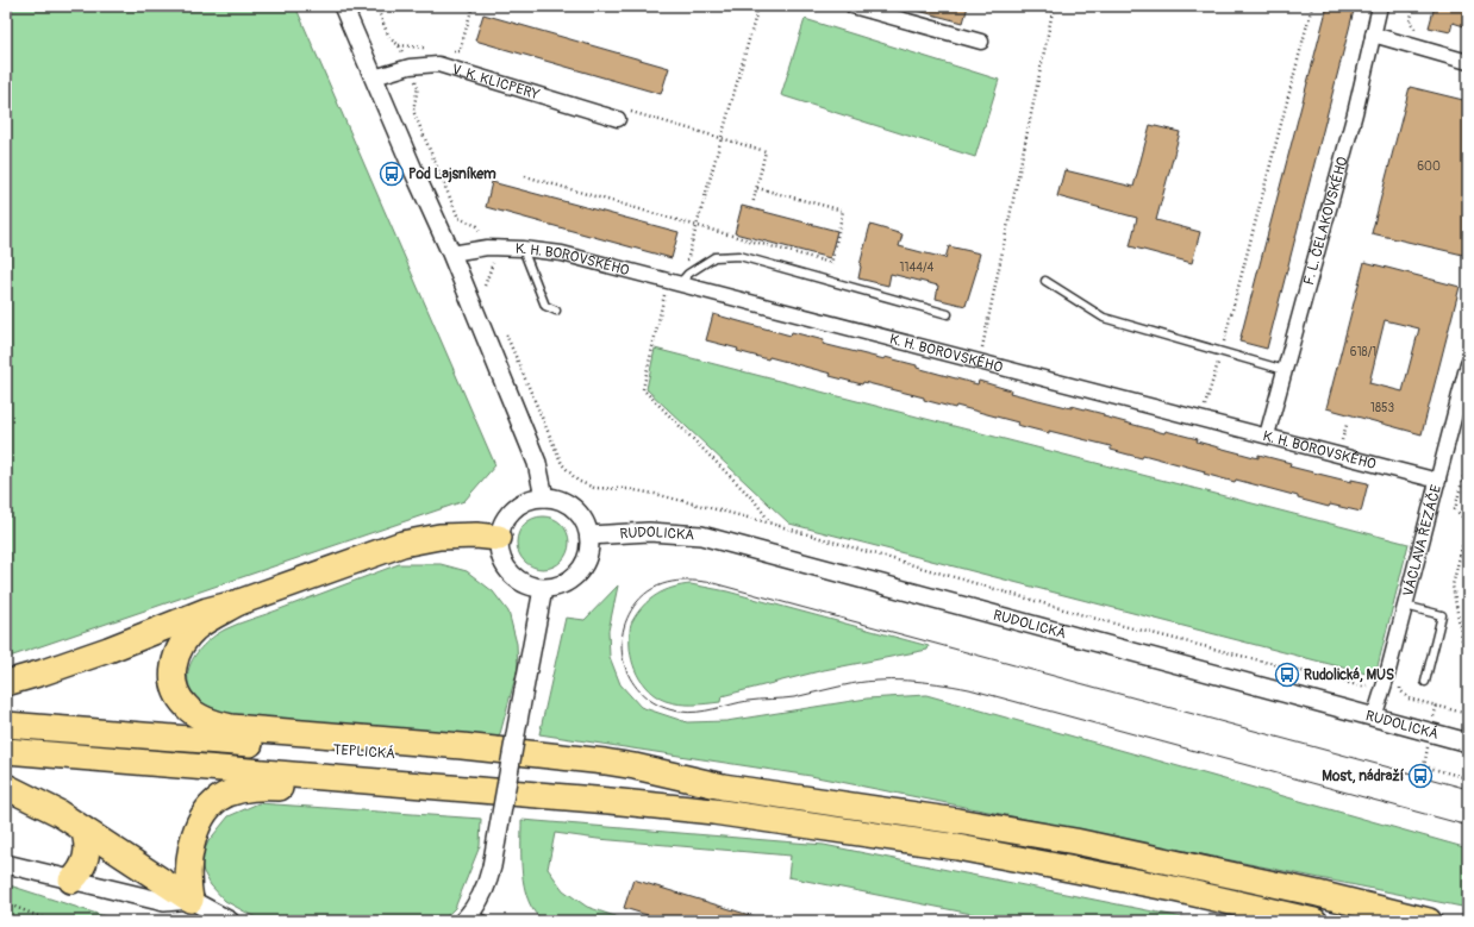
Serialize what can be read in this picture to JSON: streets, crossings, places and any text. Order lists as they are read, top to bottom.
{
  "streets": {
    "highway": ["TEPLICKÁ"],
    "street": [
      "V. K. KLICPERY",
      "F. L. ČELAKOVSKÉHO",
      "K. H. BOROVSKÉHO",
      "RUDOLICKÁ",
      "VÁCLAVA ŘEZÁČE"
    ]
  },
  "crossings": [
    ["F. L. ČELAKOVSKÉHO", "K. H. BOROVSKÉHO"],
    ["K. H. BOROVSKÉHO", "VÁCLAVA ŘEZÁČE"],
    ["RUDOLICKÁ", "VÁCLAVA ŘEZÁČE"]
  ],
  "places": {
    "bus stop": ["Pod Lajsníkem", "Rudolická, MUS", "Most, nádraží"]
  },
  "house_numbers": [
    "600",
    "1144/4",
    "618/1",
    "1853"
  ]
}
